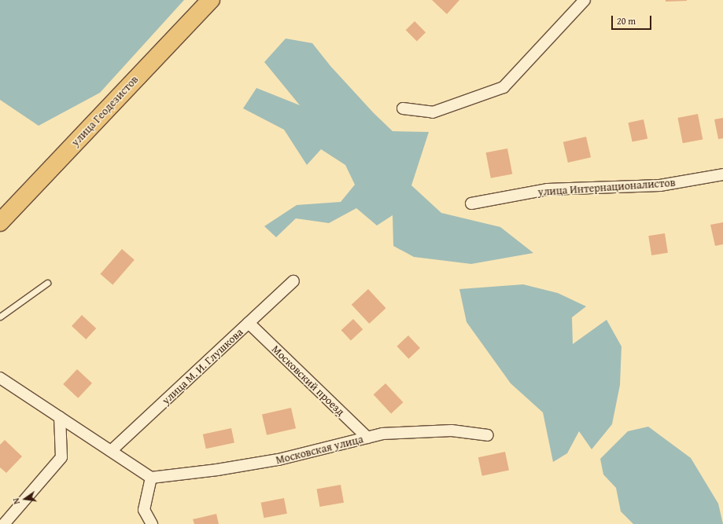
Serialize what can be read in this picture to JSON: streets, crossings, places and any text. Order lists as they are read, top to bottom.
{
  "streets": {
    "main road": ["улица Геодезистов"],
    "street": [
      "улица Интернационалистов",
      "улица М. И. Глушкова",
      "Московский проезд",
      "Московская улица"
    ]
  },
  "crossings": [
    ["улица М. И. Глушкова", "Московский проезд"],
    ["Московский проезд", "Московская улица"]
  ],
  "scale_bar": "20 m",
  "north": "left"
}
